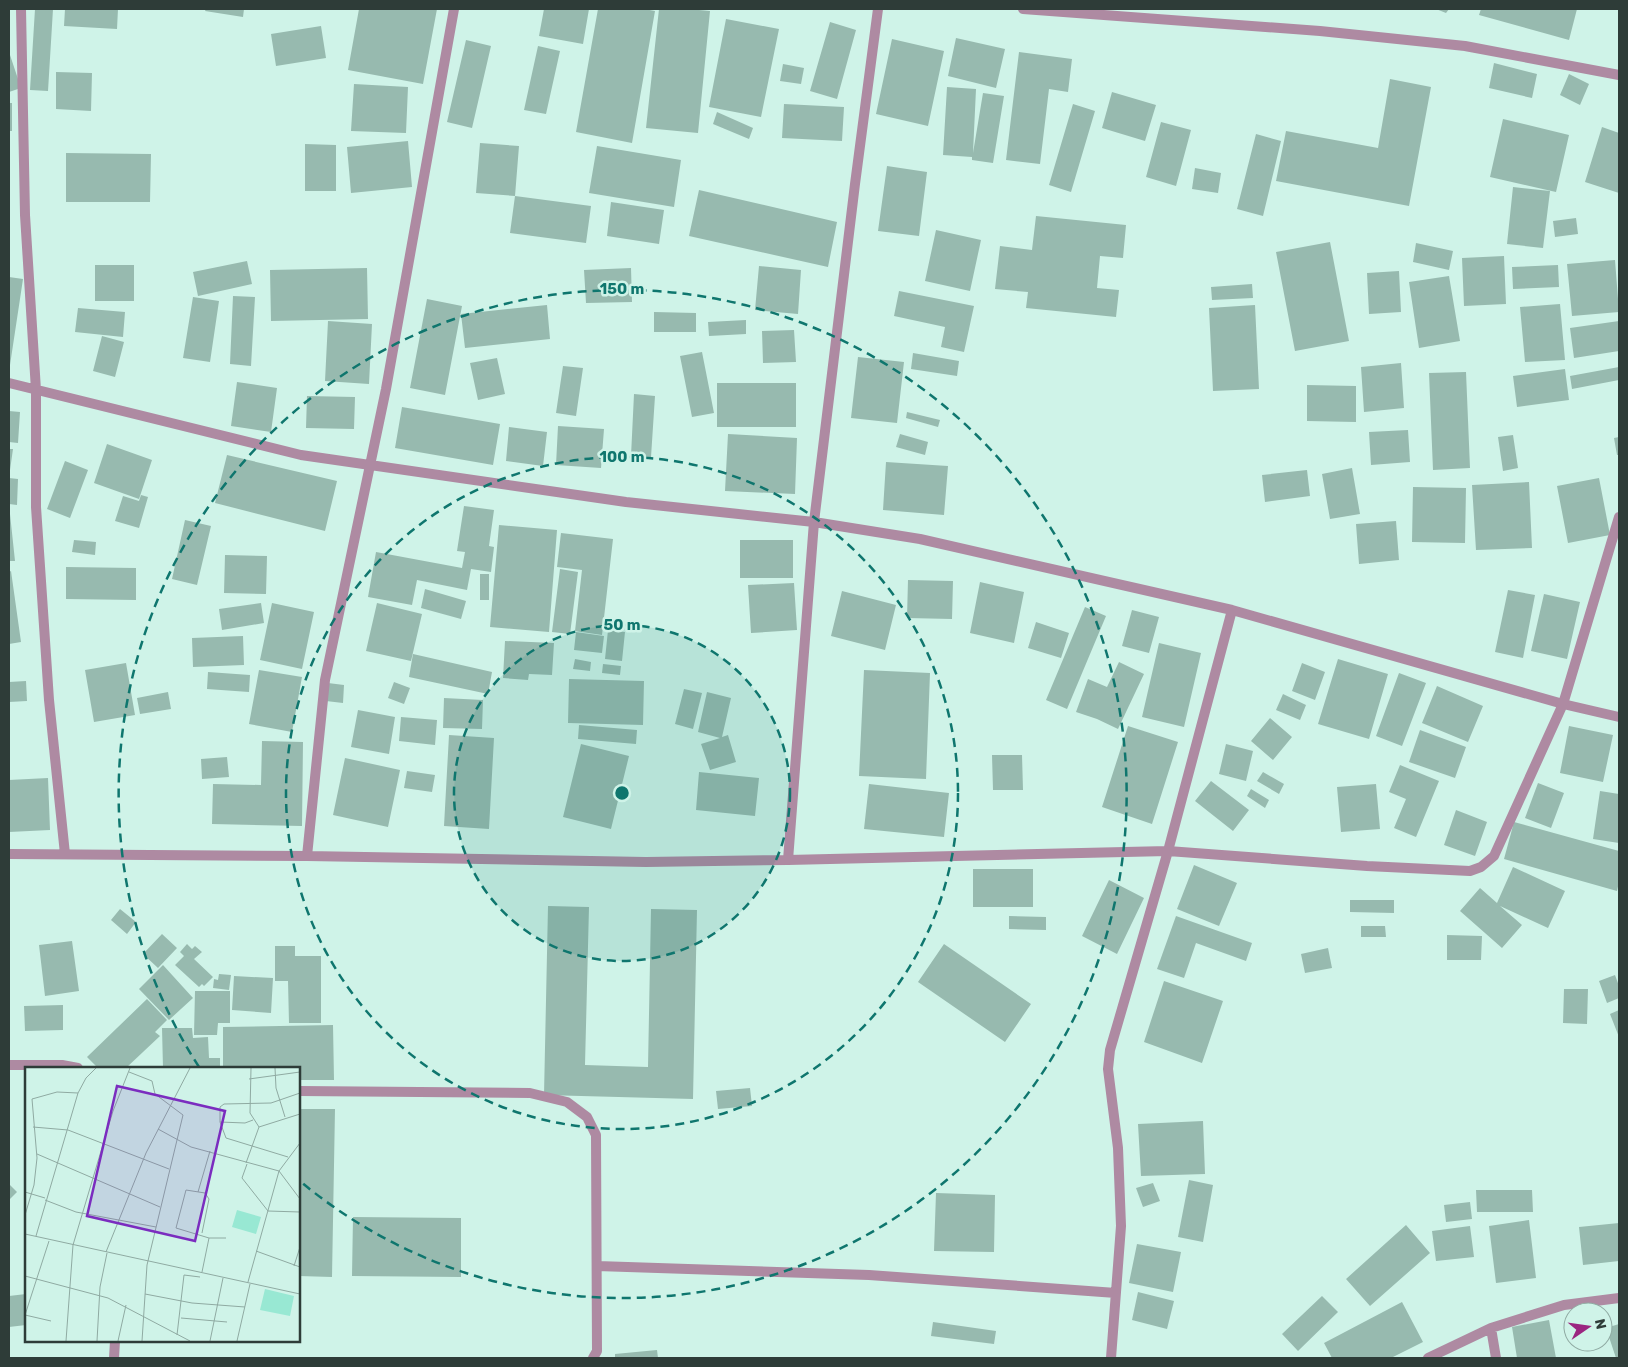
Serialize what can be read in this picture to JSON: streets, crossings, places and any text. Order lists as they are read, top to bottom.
{
  "north": "right",
  "rings": ["150 m", "100 m", "50 m"]
}
